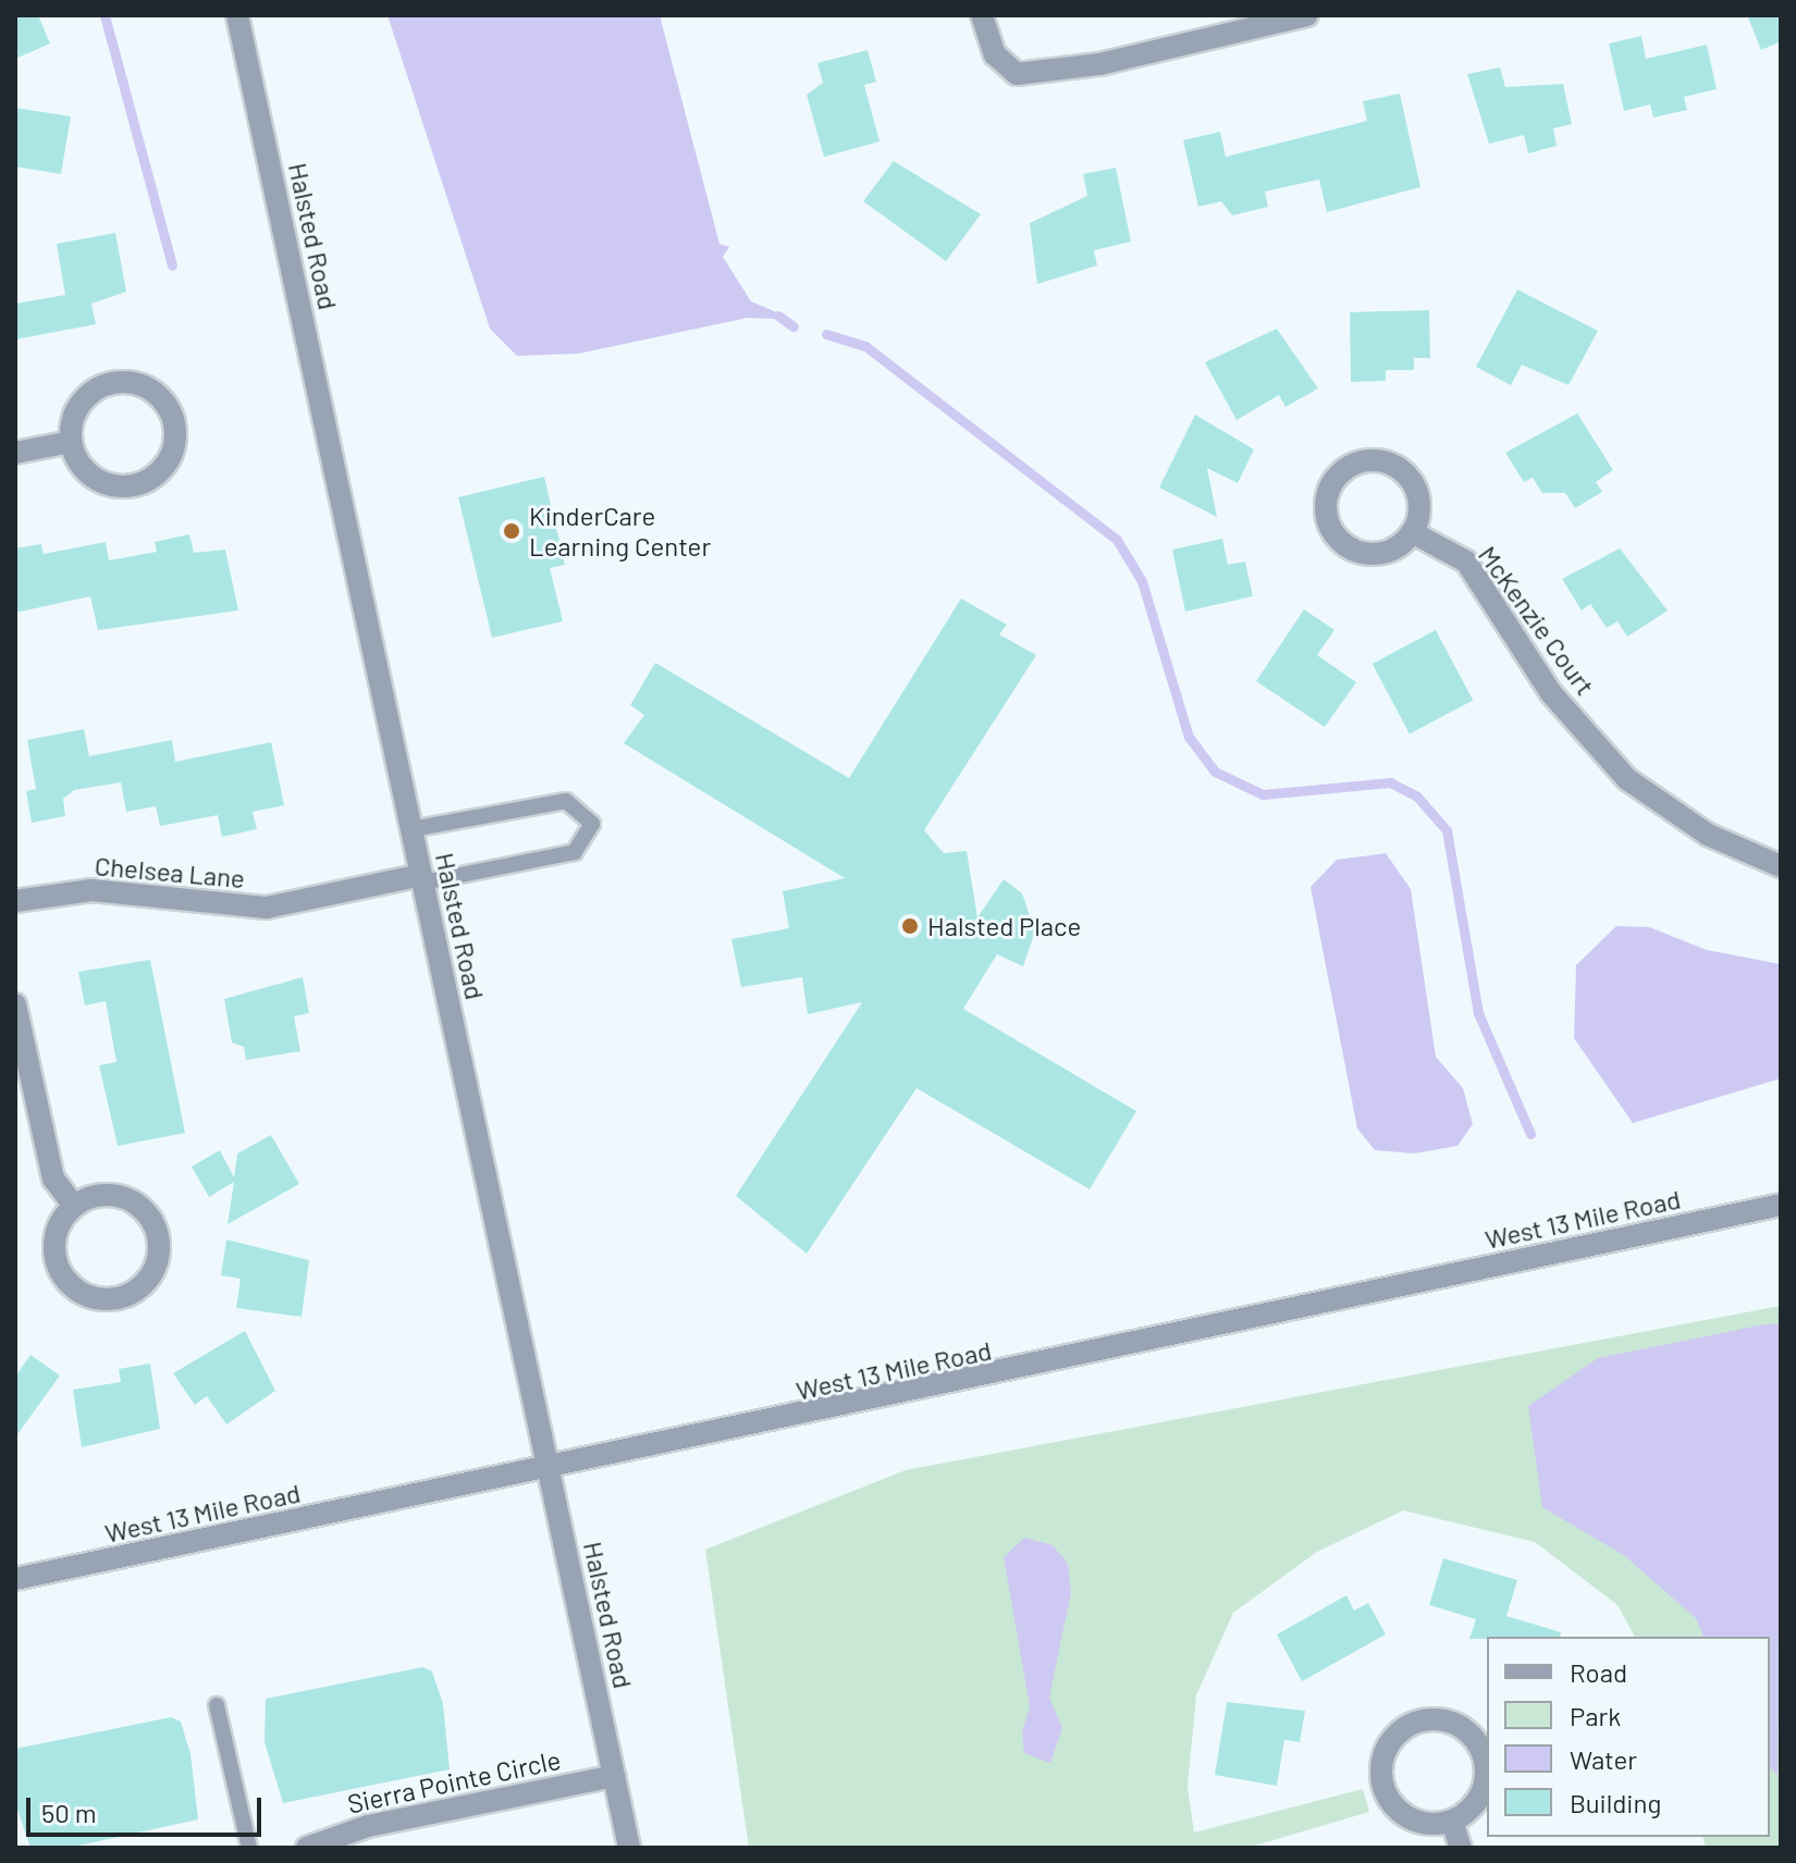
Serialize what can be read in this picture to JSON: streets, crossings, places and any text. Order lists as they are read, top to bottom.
{
  "streets": {
    "street": [
      "Halsted Road",
      "McKenzie Court",
      "Chelsea Lane",
      "West 13 Mile Road",
      "Sierra Pointe Circle"
    ]
  },
  "crossings": [
    ["Halsted Road", "Chelsea Lane"],
    ["Halsted Road", "West 13 Mile Road"],
    ["Halsted Road", "Sierra Pointe Circle"]
  ],
  "places": ["KinderCare Learning Center", "Halsted Place"],
  "legend": [
    "Road",
    "Park",
    "Water",
    "Building"
  ],
  "scale_bar": "50 m"
}
